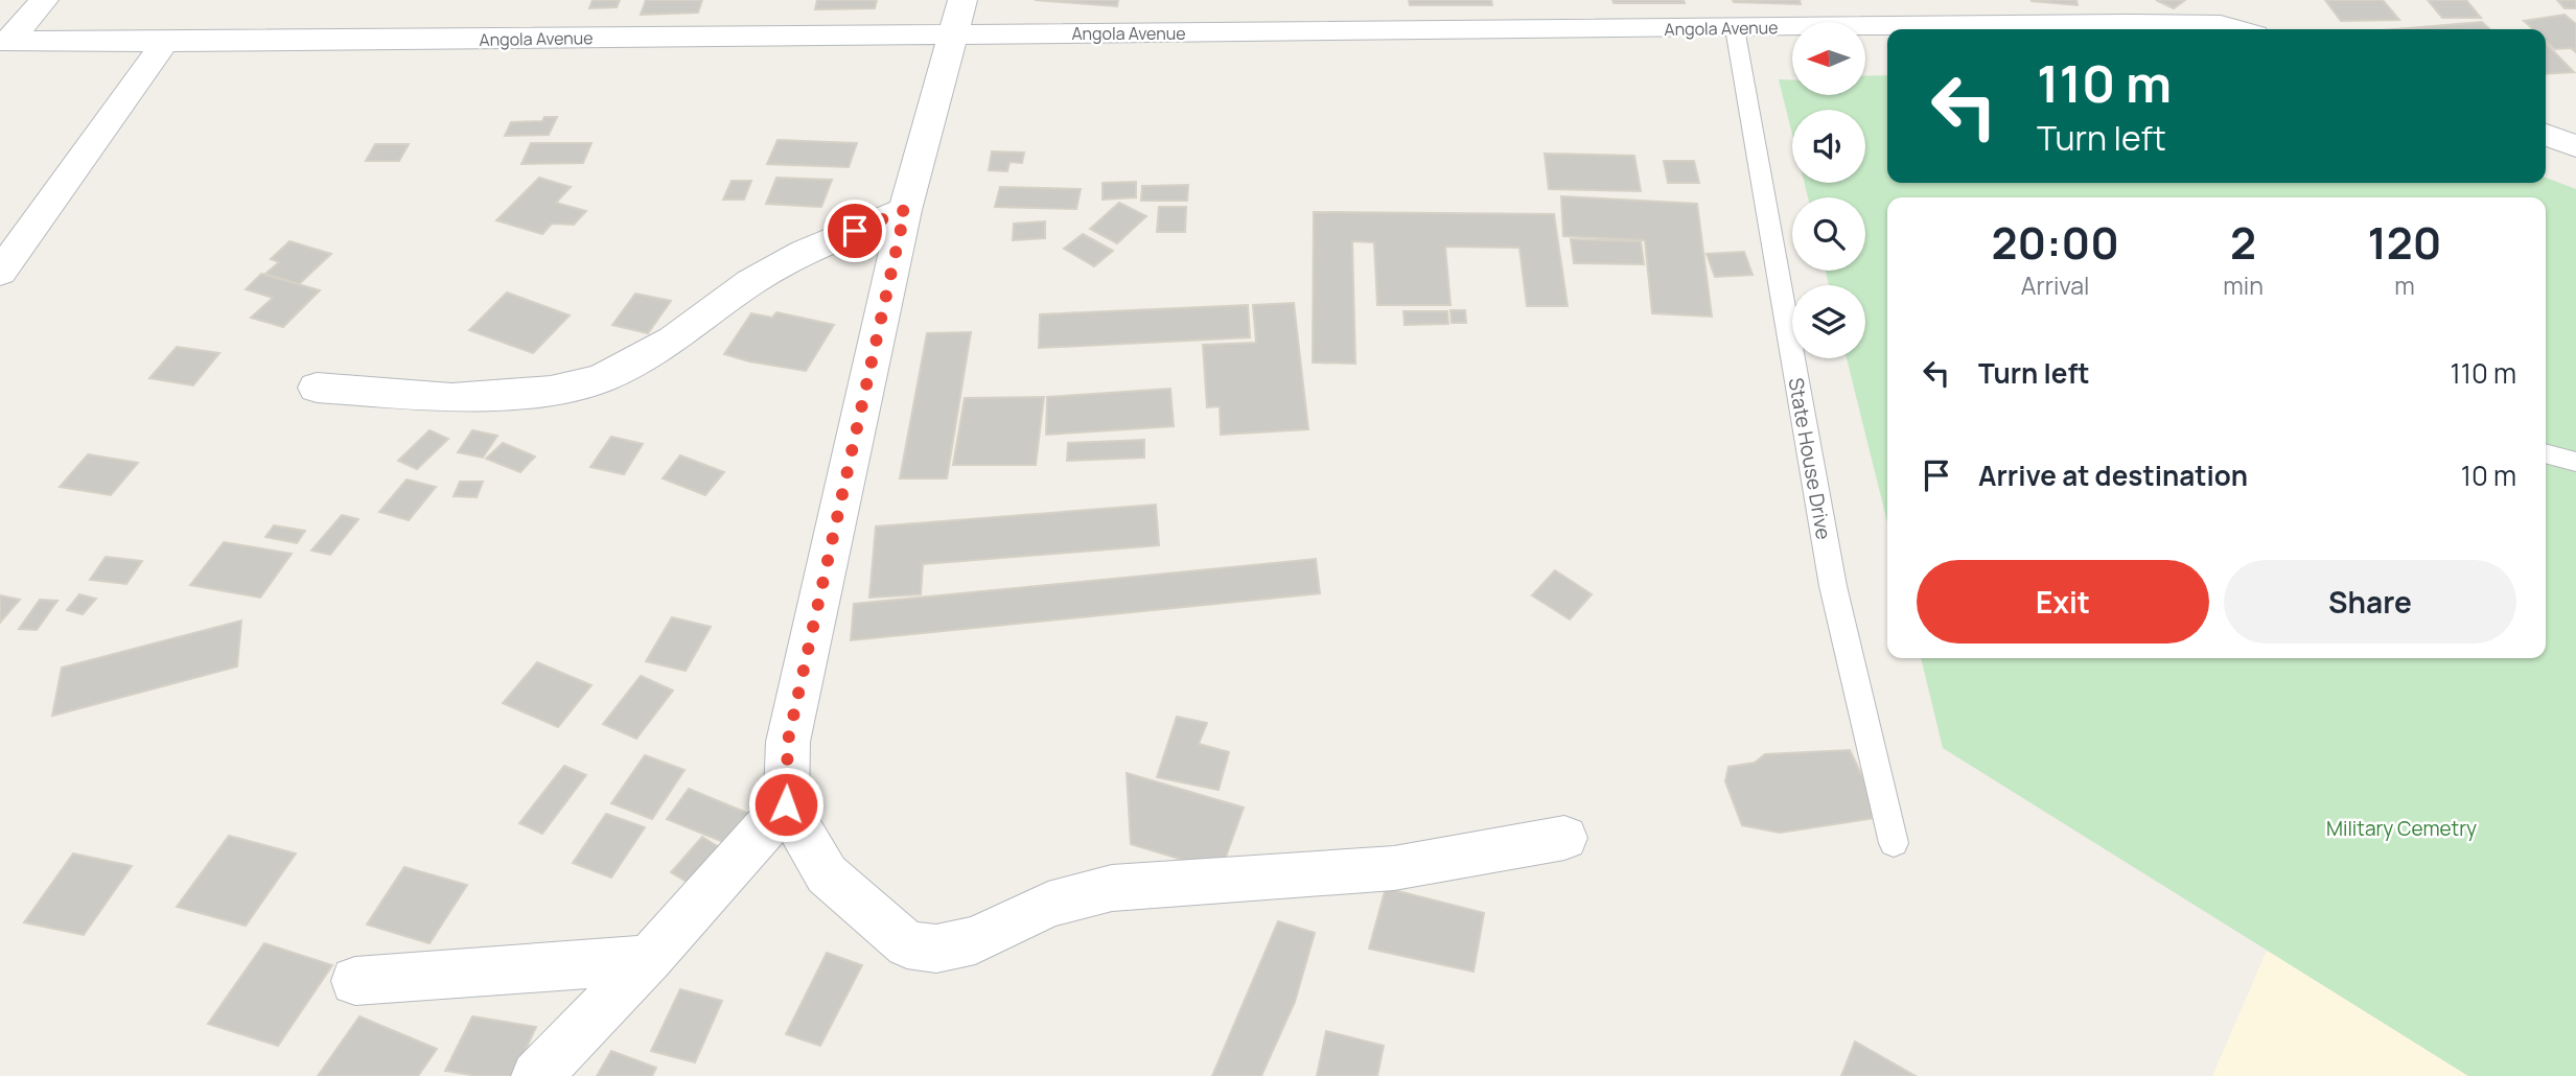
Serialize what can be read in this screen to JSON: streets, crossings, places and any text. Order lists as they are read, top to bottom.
{
  "streets": {
    "street": ["Angola Avenue"],
    "lane": ["State House Drive"]
  },
  "crossings": [
    ["Angola Avenue", "State House Drive"]
  ],
  "parks": ["Military Cemetry"],
  "north": "left",
  "page": {
    "turn": ["110 m", "Turn left"],
    "eta": [
      "20:00",
      "Arrival",
      "2",
      "min",
      "120",
      "m"
    ],
    "list": [
      {
        "name": "Turn left",
        "value": "110 m"
      },
      {
        "name": "Arrive at destination",
        "value": "10 m"
      }
    ],
    "buttons": ["Exit", "Share"]
  }
}
